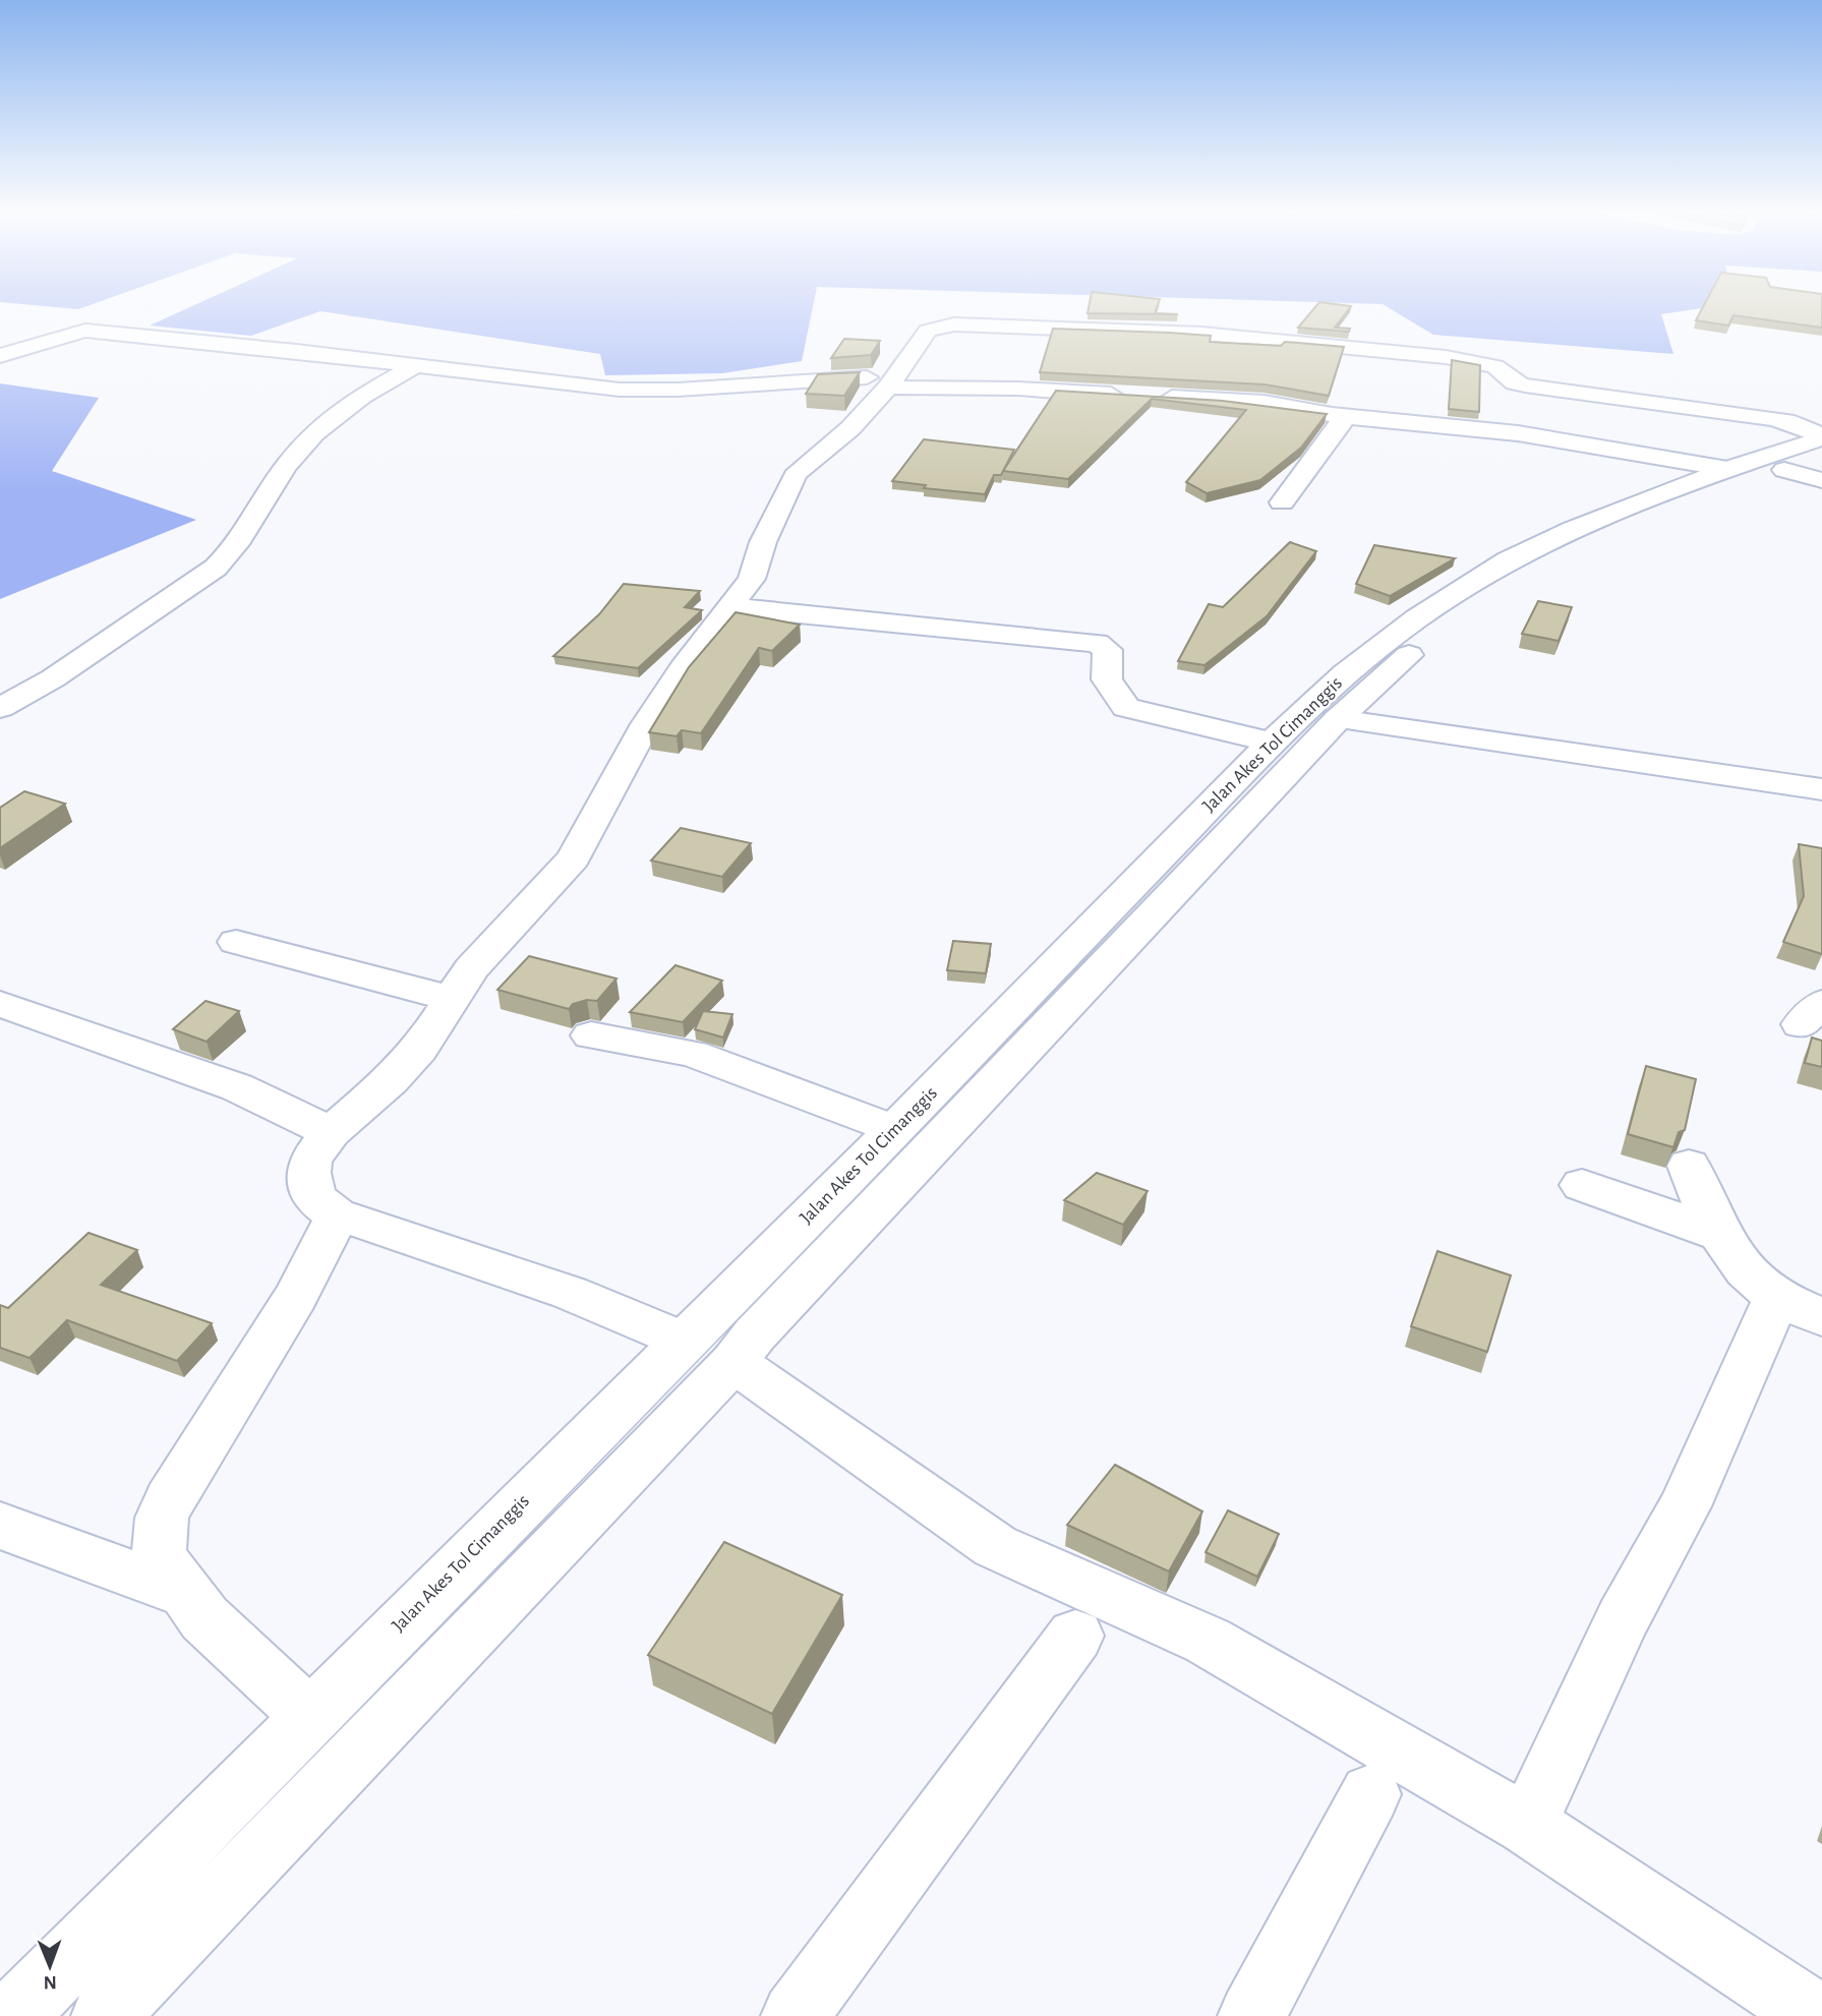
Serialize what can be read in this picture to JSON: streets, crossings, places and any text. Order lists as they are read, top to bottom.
{
  "streets": {
    "street": ["Jalan Akes Tol Cimanggis"]
  },
  "north": "bottom"
}
